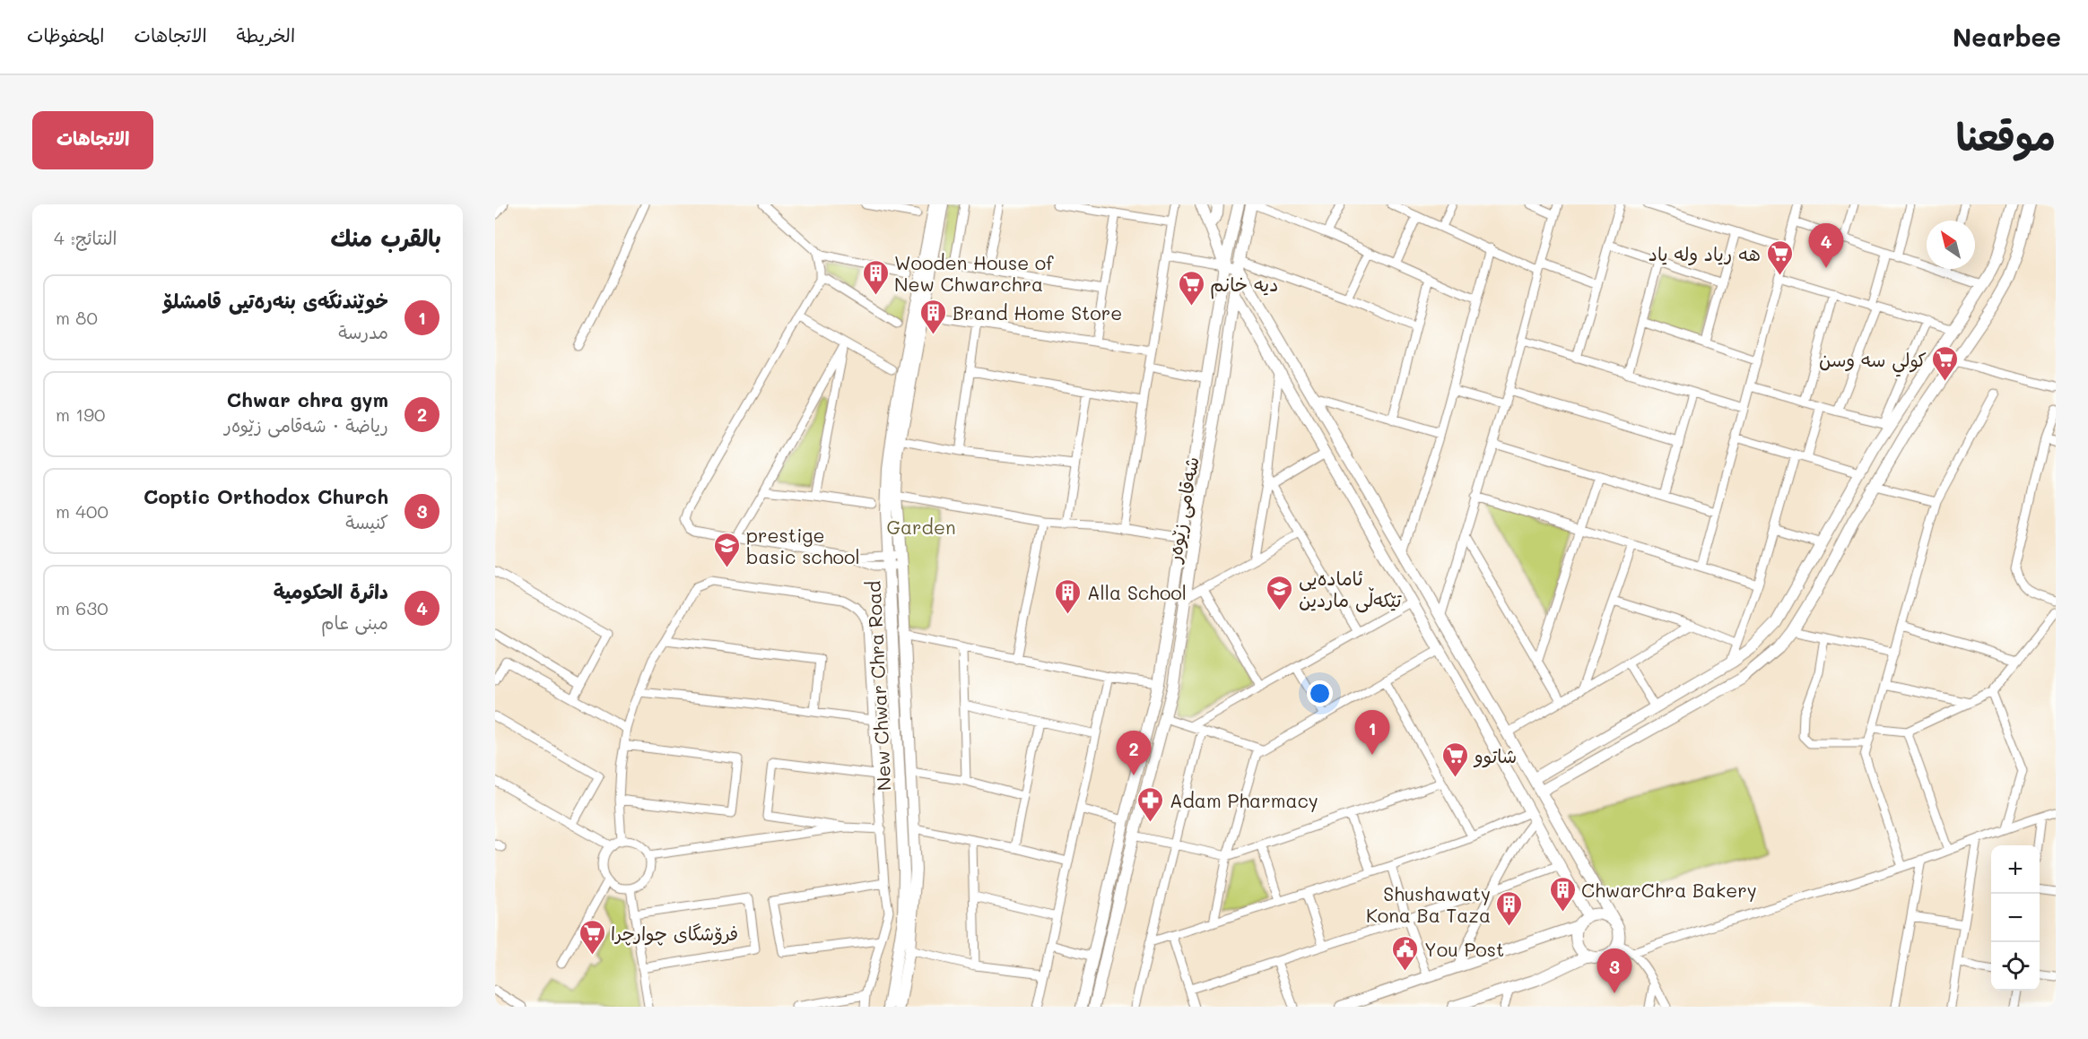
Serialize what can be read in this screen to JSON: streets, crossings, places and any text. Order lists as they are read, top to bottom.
{
  "streets": {
    "street": ["شەقامی زێوەر", "New Chwar Chra Road"]
  },
  "parks": ["Garden"],
  "places": {
    "supermarket": [
      "هه رياد وله ياد",
      "دیە خانم",
      "كولي سه وسن",
      "شاتوو",
      "فرۆشگای چوارچرا"
    ],
    "building": [
      "Wooden House of New Chwarchra",
      "Brand Home Store",
      "Alla School",
      "ChwarChra Bakery",
      "Shushawaty Kona Ba Taza"
    ],
    "school or university": ["prestige basic school", "ئامادەیی تێکەڵی ماردین"],
    "pharmacy": ["Adam Pharmacy"],
    "public building": ["You Post"]
  },
  "north": "top left",
  "page": {
    "header": "Nearbee",
    "nav": ["الخريطة", "الاتجاهات", "المحفوظات"],
    "title": "موقعنا",
    "buttons": "الاتجاهات",
    "heading": ["بالقرب منك", "النتائج: 4"],
    "pins": [
      "4",
      "1",
      "2",
      "3"
    ],
    "list": [
      {
        "mark": "1",
        "name": "خوێندنگەی بنەرەتیی قامشلۆ",
        "note": "مدرسة",
        "value": "80 m"
      },
      {
        "mark": "2",
        "name": "Chwar chra gym",
        "note": "رياضة · شەقامی زێوەر",
        "value": "190 m"
      },
      {
        "mark": "3",
        "name": "Coptic Orthodox Church",
        "note": "كنيسة",
        "value": "400 m"
      },
      {
        "mark": "4",
        "name": "دائرة الحكومية",
        "note": "مبنى عام",
        "value": "630 m"
      }
    ],
    "map_buttons": ["+", "−"]
  }
}
